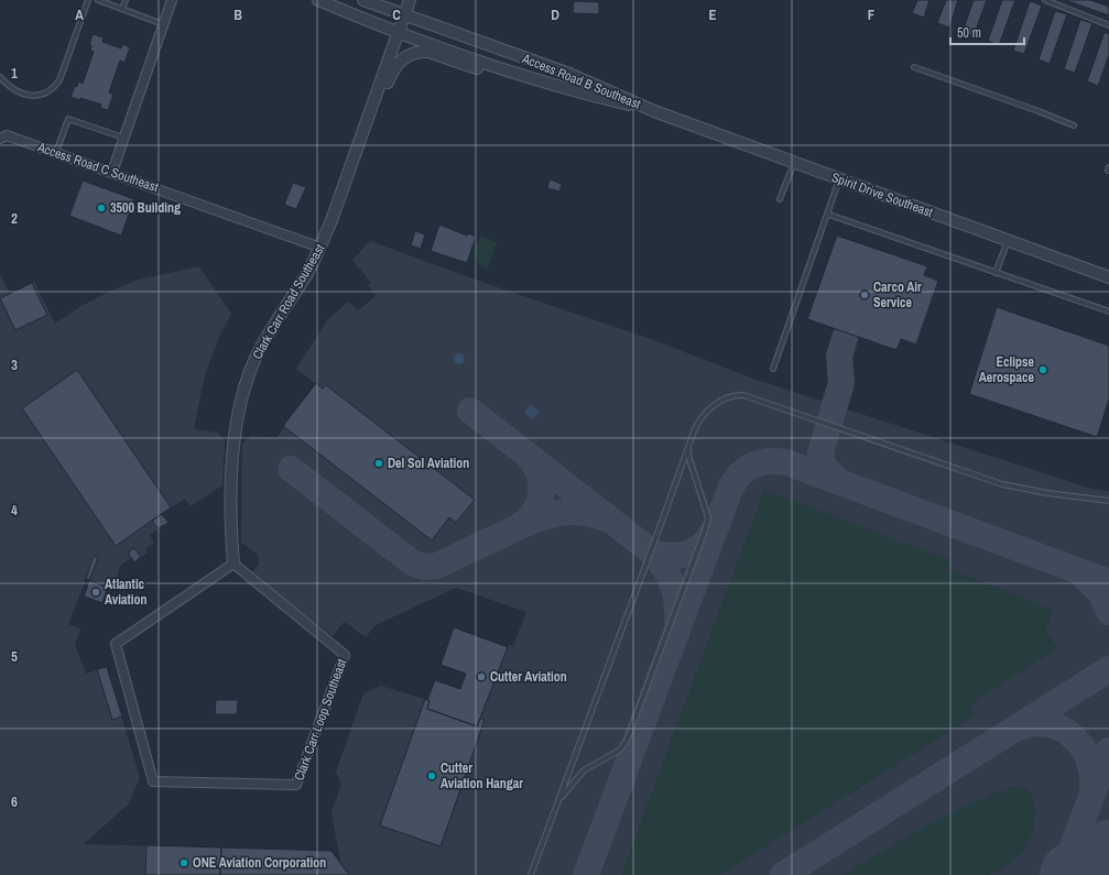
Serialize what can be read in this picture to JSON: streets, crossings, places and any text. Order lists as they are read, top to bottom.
{
  "streets": {
    "street": [
      "Access Road B Southeast",
      "Access Road C Southeast",
      "Spirit Drive Southeast",
      "Clark Carr Road Southeast",
      "Clark Carr Loop Southeast"
    ]
  },
  "crossings": [
    ["Access Road B Southeast", "Spirit Drive Southeast"],
    ["Access Road B Southeast", "Clark Carr Road Southeast"],
    ["Access Road C Southeast", "Clark Carr Road Southeast"],
    ["Clark Carr Road Southeast", "Clark Carr Loop Southeast"]
  ],
  "places": [
    "3500 Building",
    "Carco Air Service",
    "Eclipse Aerospace",
    "Del Sol Aviation",
    "Atlantic Aviation",
    "Cutter Aviation",
    "Cutter Aviation Hangar",
    "ONE Aviation Corporation"
  ],
  "scale_bar": "50 m",
  "grid": {
    "columns": [
      "A",
      "B",
      "C",
      "D",
      "E",
      "F"
    ],
    "rows": [
      "1",
      "2",
      "3",
      "4",
      "5",
      "6"
    ]
  }
}
